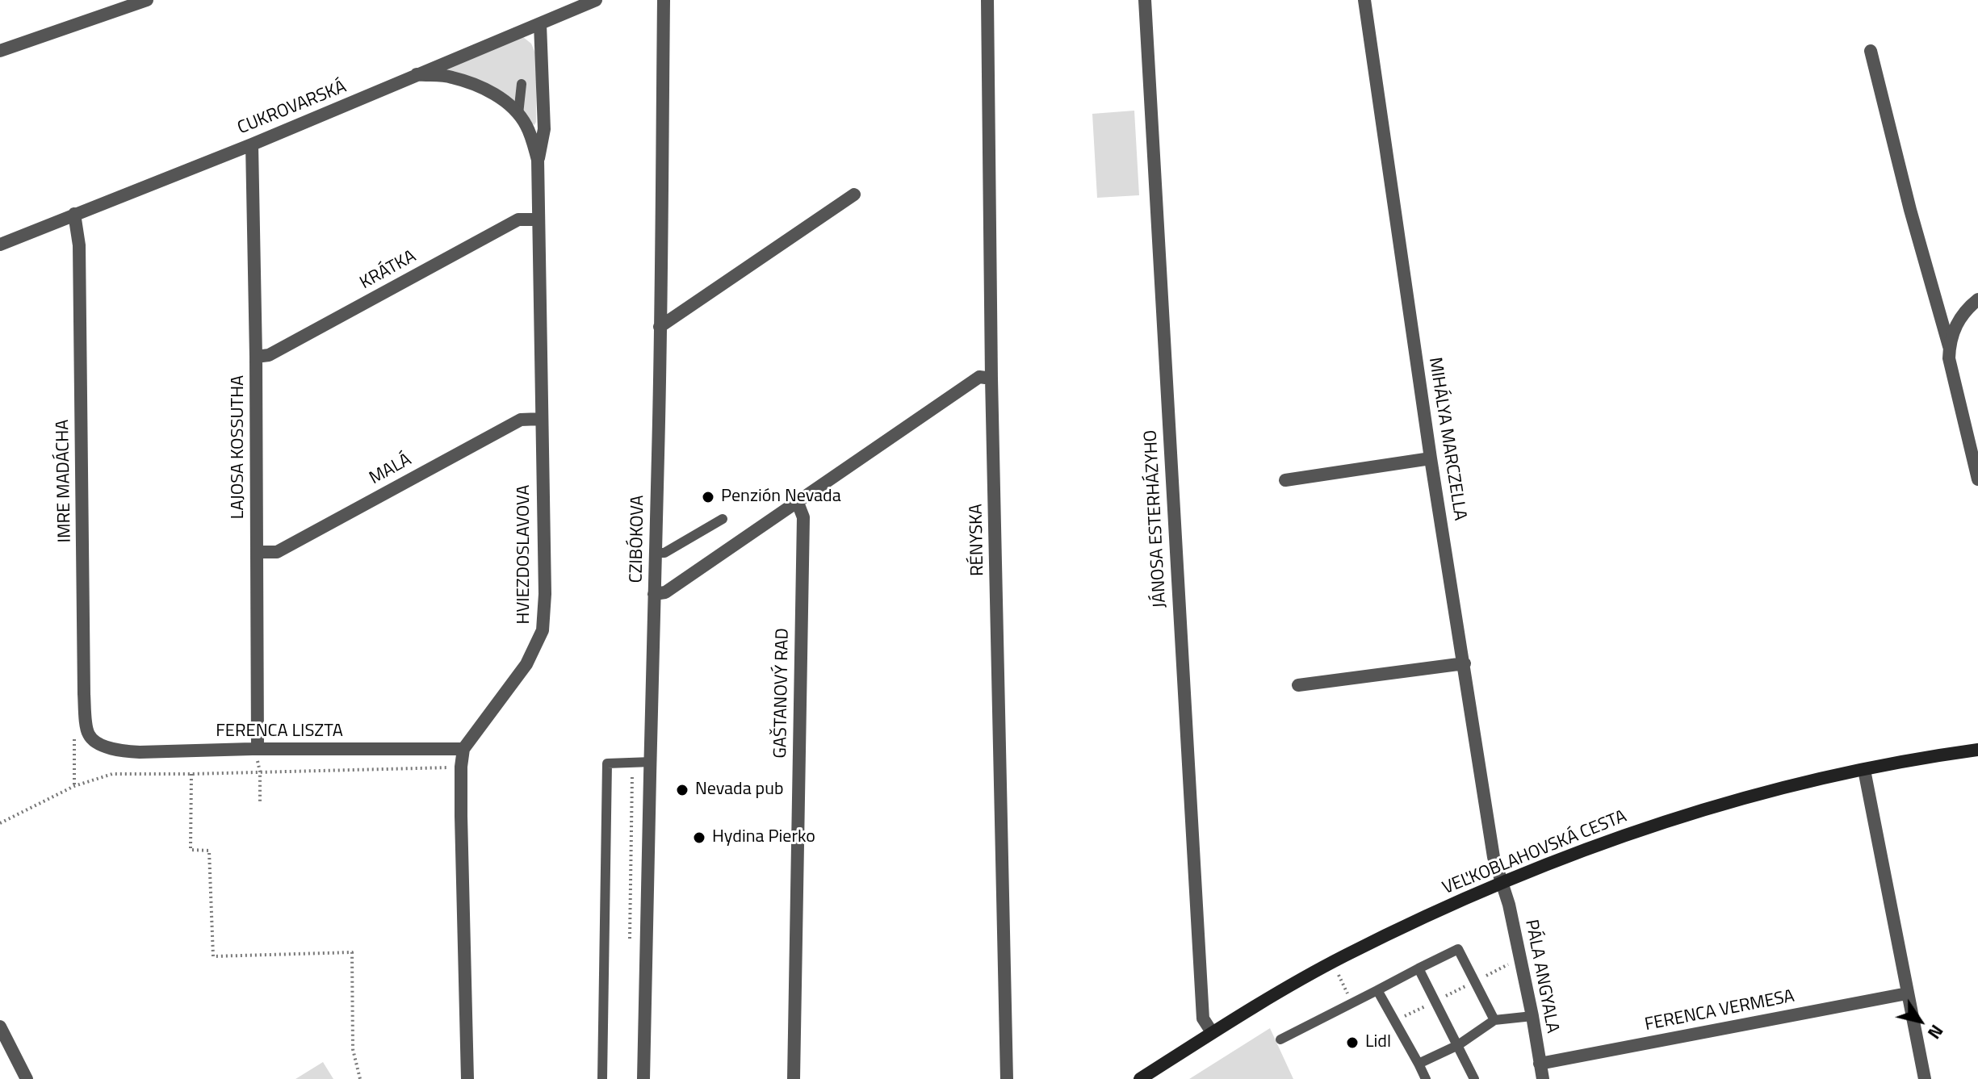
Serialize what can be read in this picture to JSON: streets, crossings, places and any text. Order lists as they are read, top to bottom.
{
  "streets": {
    "main road": ["VEĽKOBLAHOVSKÁ CESTA"],
    "street": [
      "CUKROVARSKÁ",
      "KRÁTKA",
      "MIHÁLYA MARCZELLA",
      "LAJOSA KOSSUTHA",
      "MALÁ",
      "IMRE MADÁCHA",
      "JÁNOSA ESTERHÁZYHO",
      "CZIBÓKOVA",
      "RÉNYSKA",
      "HVIEZDOSLAVOVA",
      "GAŠTANOVÝ RAD",
      "FERENCA LISZTA",
      "PÁLA ANGYALA",
      "FERENCA VERMESA"
    ]
  },
  "crossings": [
    ["CUKROVARSKÁ", "LAJOSA KOSSUTHA"],
    ["CUKROVARSKÁ", "IMRE MADÁCHA"],
    ["CUKROVARSKÁ", "HVIEZDOSLAVOVA"],
    ["KRÁTKA", "LAJOSA KOSSUTHA"],
    ["KRÁTKA", "HVIEZDOSLAVOVA"],
    ["MIHÁLYA MARCZELLA", "VEĽKOBLAHOVSKÁ CESTA"],
    ["MIHÁLYA MARCZELLA", "PÁLA ANGYALA"],
    ["LAJOSA KOSSUTHA", "MALÁ"],
    ["LAJOSA KOSSUTHA", "FERENCA LISZTA"],
    ["MALÁ", "HVIEZDOSLAVOVA"],
    ["IMRE MADÁCHA", "FERENCA LISZTA"],
    ["JÁNOSA ESTERHÁZYHO", "VEĽKOBLAHOVSKÁ CESTA"],
    ["HVIEZDOSLAVOVA", "FERENCA LISZTA"],
    ["VEĽKOBLAHOVSKÁ CESTA", "PÁLA ANGYALA"],
    ["PÁLA ANGYALA", "FERENCA VERMESA"]
  ],
  "places": [
    "Penzión Nevada",
    "Nevada pub",
    "Hydina Pierko",
    "Lidl"
  ],
  "north": "bottom right"
}
